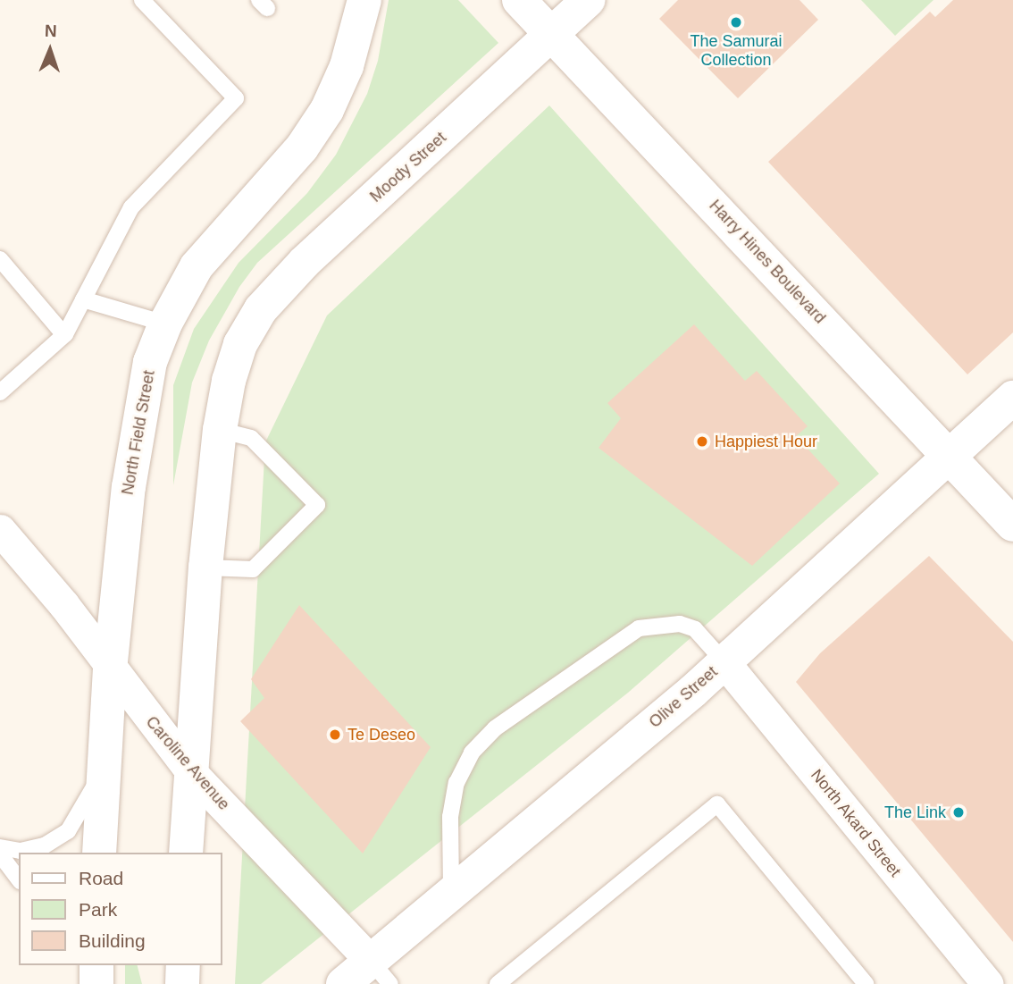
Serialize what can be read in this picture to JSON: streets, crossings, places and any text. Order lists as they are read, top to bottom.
{
  "streets": {
    "main road": [
      "Moody Street",
      "Harry Hines Boulevard",
      "North Field Street",
      "Olive Street"
    ],
    "street": ["Caroline Avenue", "North Akard Street"]
  },
  "crossings": [
    ["Moody Street", "Harry Hines Boulevard"],
    ["Harry Hines Boulevard", "Olive Street"],
    ["North Field Street", "Caroline Avenue"],
    ["Olive Street", "Caroline Avenue"],
    ["Olive Street", "North Akard Street"]
  ],
  "places": [
    "The Samurai Collection",
    "Happiest Hour",
    "Te Deseo",
    "The Link"
  ],
  "legend": ["Road", "Park", "Building"],
  "north": "top"
}
